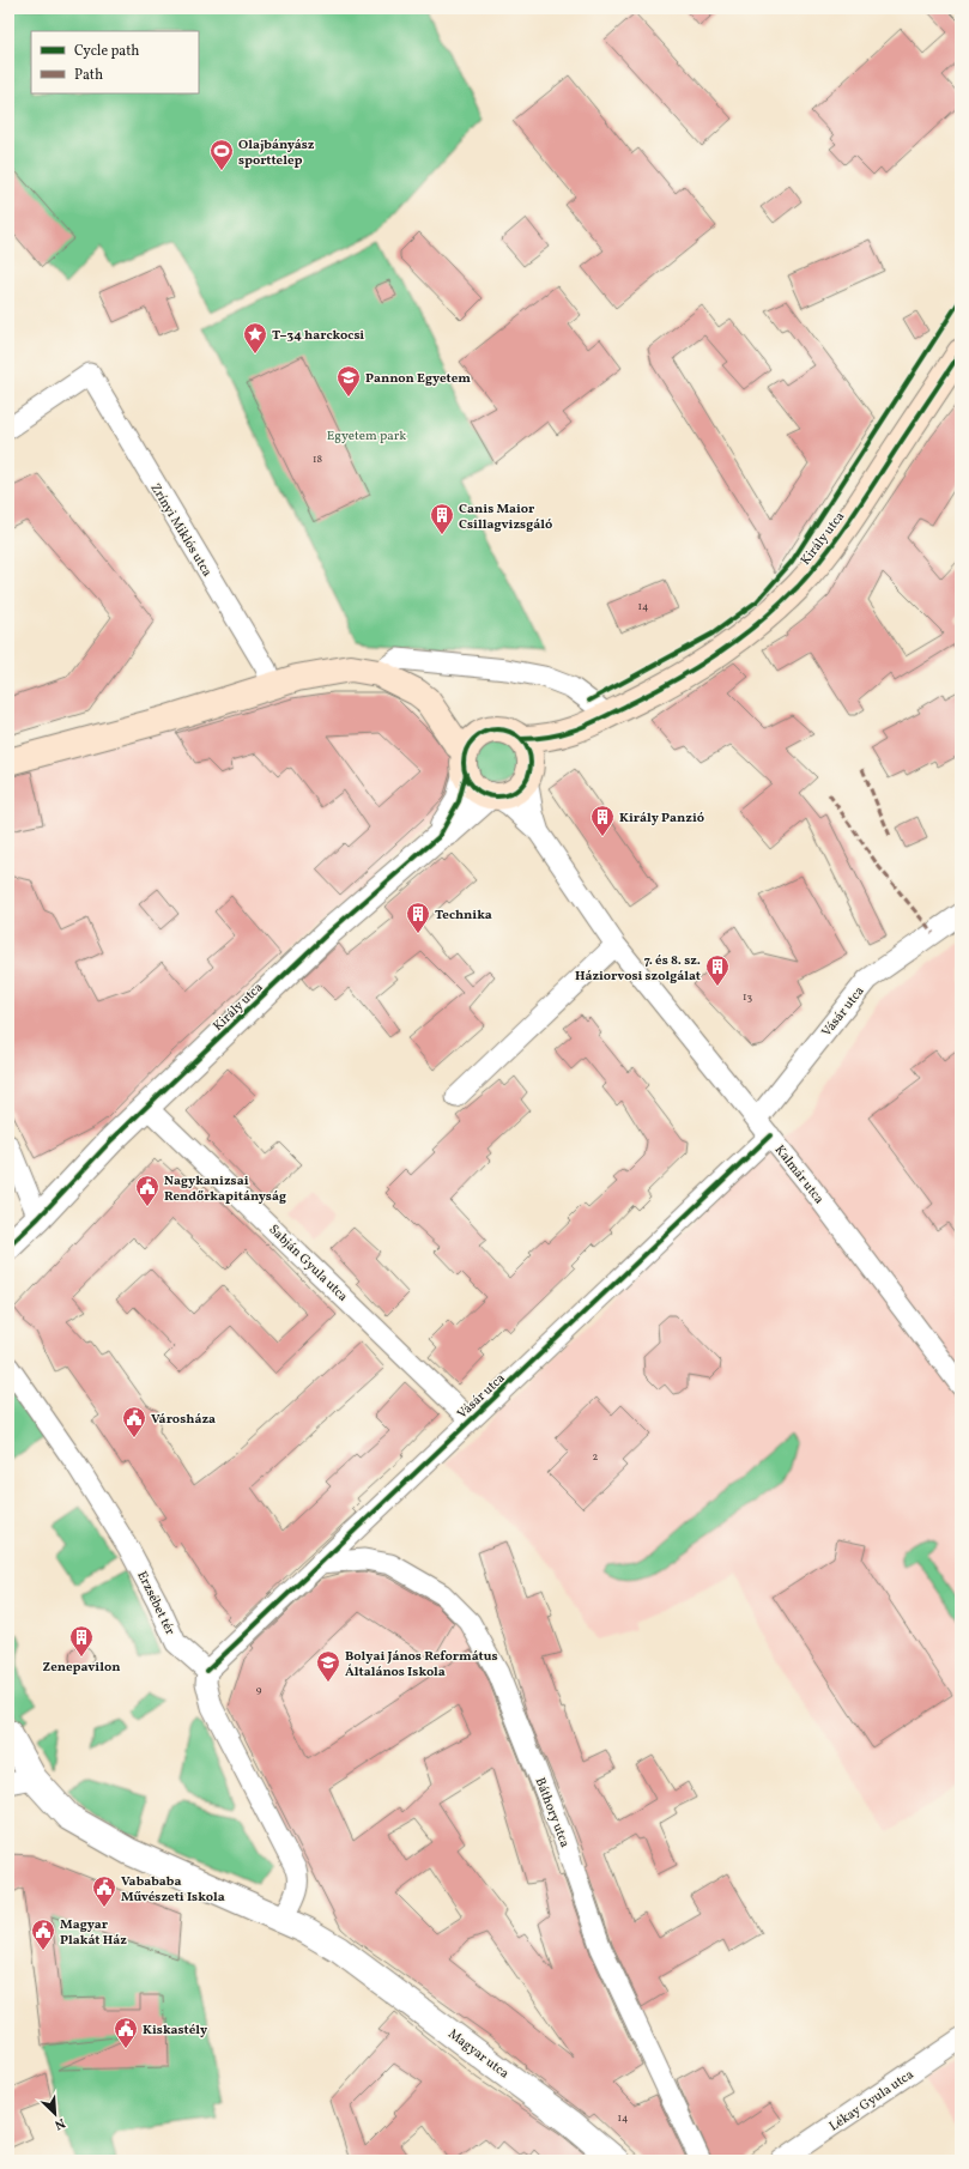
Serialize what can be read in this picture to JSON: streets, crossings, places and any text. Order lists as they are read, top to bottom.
{
  "streets": {
    "main road": ["Király utca"],
    "street": [
      "Zrínyi Miklós utca",
      "Vásár utca",
      "Kalmár utca",
      "Sabján Gyula utca",
      "Erzsébet tér",
      "Báthory utca",
      "Magyar utca",
      "Lékay Gyula utca"
    ]
  },
  "crossings": [
    ["Király utca", "Kalmár utca"],
    ["Király utca", "Sabján Gyula utca"],
    ["Vásár utca", "Kalmár utca"],
    ["Vásár utca", "Sabján Gyula utca"],
    ["Vásár utca", "Erzsébet tér"],
    ["Vásár utca", "Báthory utca"]
  ],
  "parks": ["Egyetem park"],
  "places": {
    "sports": ["Olajbányász sporttelep"],
    "place": ["T–34 harckocsi"],
    "school or university": ["Pannon Egyetem", "Bolyai János Református Általános Iskola"],
    "building": [
      "Canis Maior Csillagvizsgáló",
      "Király Panzió",
      "Technika",
      "7. és 8. sz. Háziorvosi szolgálat",
      "Zenepavilon"
    ],
    "public building": [
      "Nagykanizsai Rendőrkapitányság",
      "Városháza",
      "Vabababa Művészeti Iskola",
      "Magyar Plakát Ház",
      "Kiskastély"
    ]
  },
  "house_numbers": [
    "18",
    "14",
    "13",
    "2",
    "9",
    "14"
  ],
  "legend": ["Cycle path", "Path"],
  "north": "bottom right"
}
